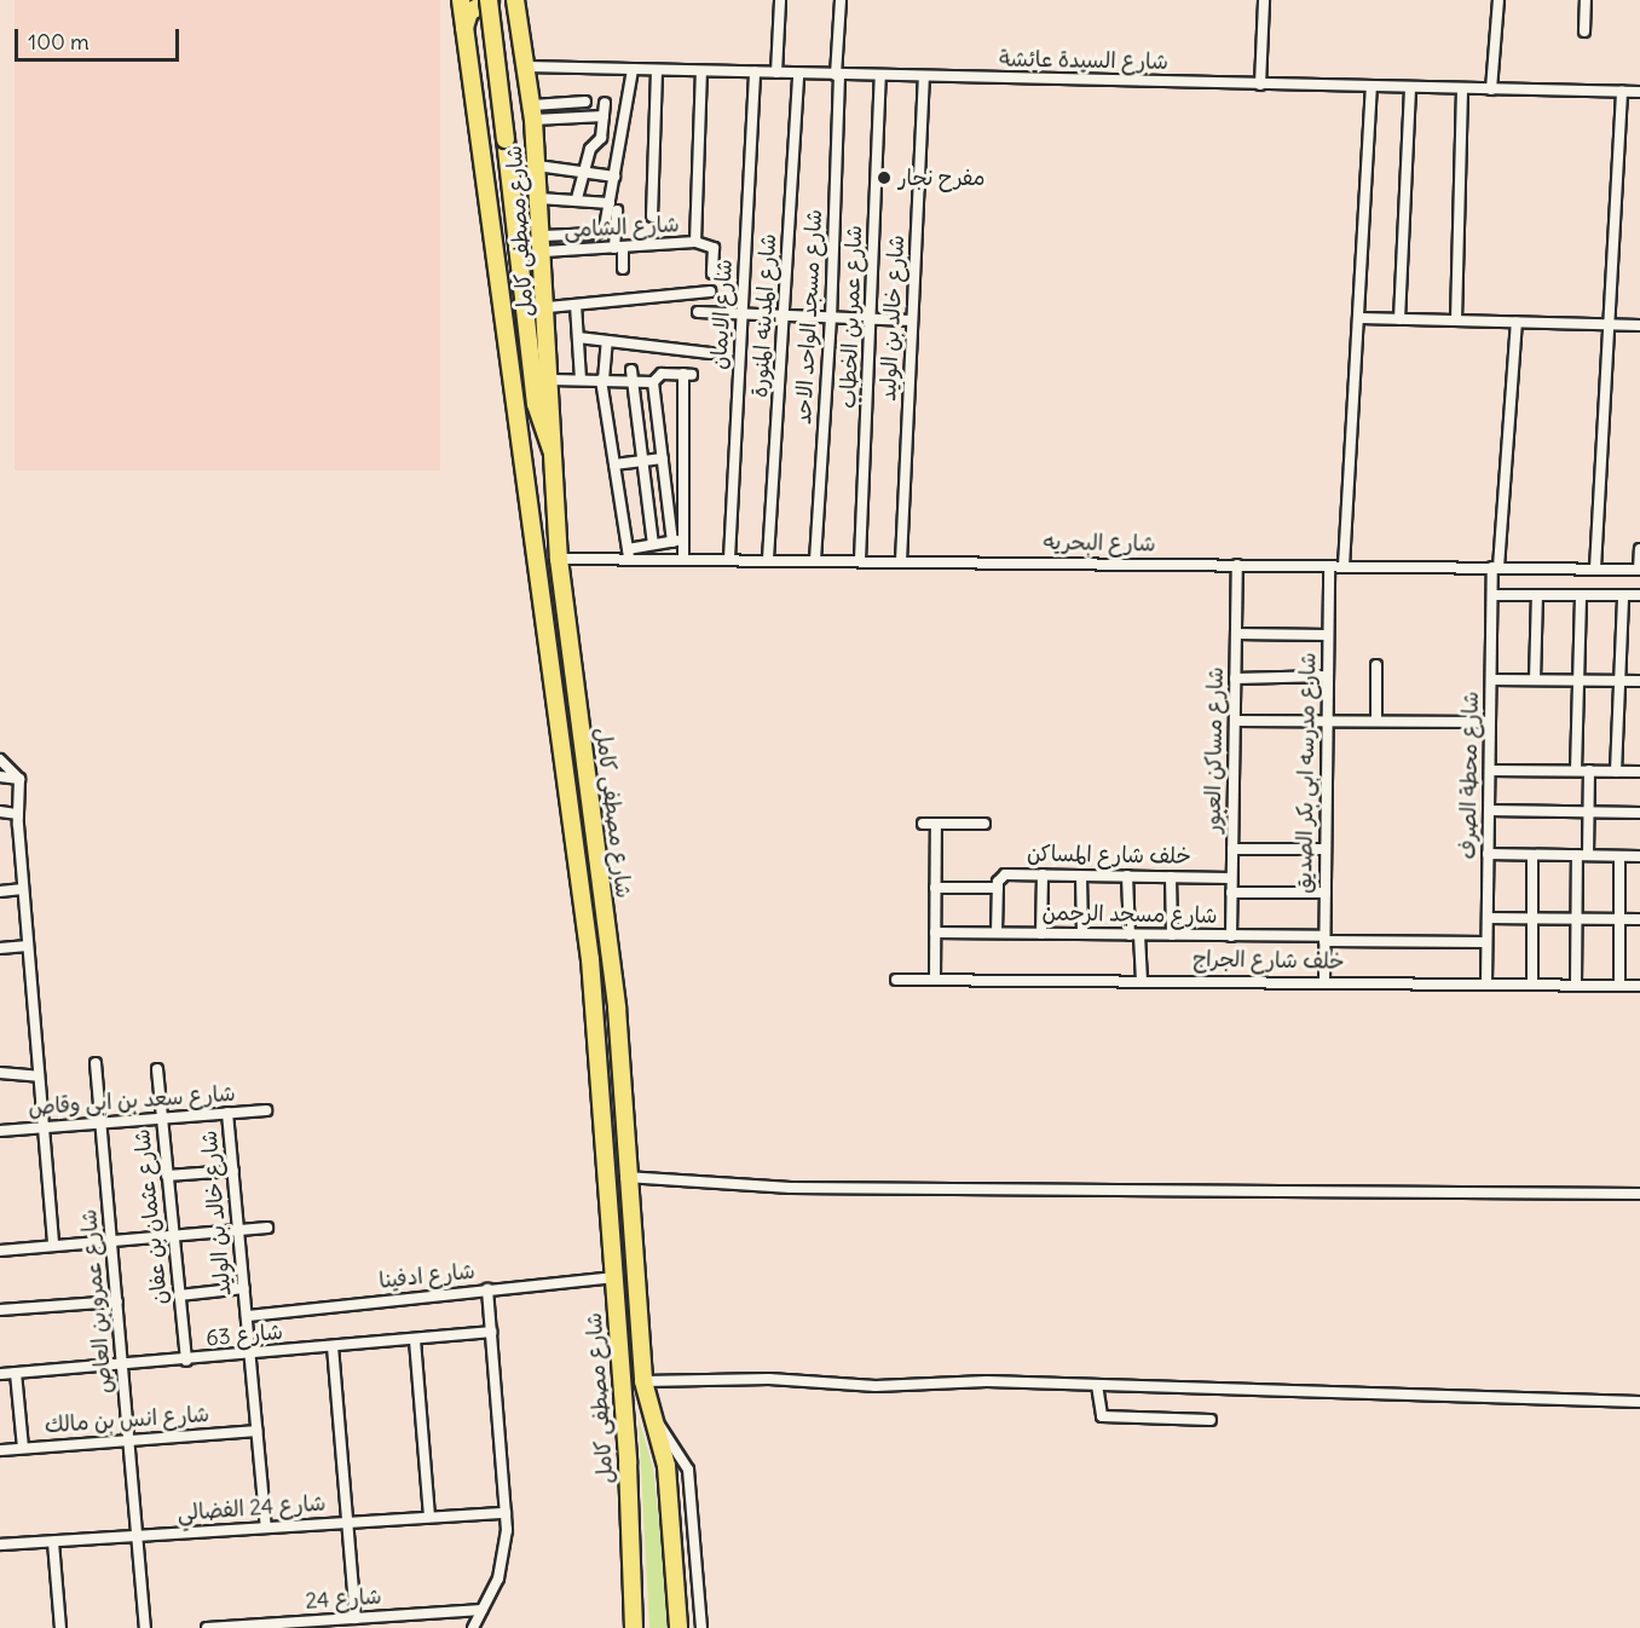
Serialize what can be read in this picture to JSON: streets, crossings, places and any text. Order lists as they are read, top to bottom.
{
  "streets": {
    "main road": ["شارع مصطفى كامل"],
    "street": [
      "شارع السيدة عائشة",
      "شارع الشامى",
      "شارع الايمان",
      "شارع المدينه المنورة",
      "شارع مسجد الواحد الاحد",
      "شارع عمر بن الخطاب",
      "شارع خالد بن الوليد",
      "شارع البحريه",
      "شارع مساكن العبور",
      "شارع مدرسه ابى بكر الصديق",
      "شارع محطة الصرف",
      "خلف شارع المساكن",
      "شارع مسجد الرحمن",
      "خلف شارع الجراج",
      "شارع سعد بن ابى وقاص",
      "شارع عثمان بن عفان",
      "شارع ادفينا",
      "شارع عمرو بن العاص",
      "شارع 63",
      "شارع انس بن مالك",
      "شارع 24 الفضالي",
      "شارع 24"
    ]
  },
  "crossings": [
    ["شارع السيدة عائشة", "شارع مصطفى كامل"],
    ["شارع السيدة عائشة", "شارع الايمان"],
    ["شارع السيدة عائشة", "شارع المدينه المنورة"],
    ["شارع السيدة عائشة", "شارع مسجد الواحد الاحد"],
    ["شارع السيدة عائشة", "شارع عمر بن الخطاب"],
    ["شارع السيدة عائشة", "شارع خالد بن الوليد"],
    ["شارع الشامى", "شارع مصطفى كامل"],
    ["شارع مصطفى كامل", "شارع البحريه"],
    ["شارع مصطفى كامل", "شارع ادفينا"],
    ["شارع الايمان", "شارع البحريه"],
    ["شارع المدينه المنورة", "شارع البحريه"],
    ["شارع مسجد الواحد الاحد", "شارع البحريه"],
    ["شارع عمر بن الخطاب", "شارع البحريه"],
    ["شارع خالد بن الوليد", "شارع البحريه"],
    ["شارع خالد بن الوليد", "شارع سعد بن ابى وقاص"],
    ["شارع خالد بن الوليد", "شارع ادفينا"],
    ["شارع خالد بن الوليد", "شارع 63"],
    ["شارع خالد بن الوليد", "شارع انس بن مالك"],
    ["شارع خالد بن الوليد", "شارع 24 الفضالي"],
    ["شارع البحريه", "شارع مساكن العبور"],
    ["شارع البحريه", "شارع مدرسه ابى بكر الصديق"],
    ["شارع البحريه", "شارع محطة الصرف"],
    ["شارع مساكن العبور", "خلف شارع المساكن"],
    ["شارع مساكن العبور", "شارع مسجد الرحمن"],
    ["شارع مدرسه ابى بكر الصديق", "شارع مسجد الرحمن"],
    ["شارع مدرسه ابى بكر الصديق", "خلف شارع الجراج"],
    ["شارع محطة الصرف", "شارع مسجد الرحمن"],
    ["شارع محطة الصرف", "خلف شارع الجراج"],
    ["شارع سعد بن ابى وقاص", "شارع عثمان بن عفان"],
    ["شارع سعد بن ابى وقاص", "شارع عمرو بن العاص"],
    ["شارع عثمان بن عفان", "شارع 63"],
    ["شارع عمرو بن العاص", "شارع 63"],
    ["شارع عمرو بن العاص", "شارع انس بن مالك"],
    ["شارع عمرو بن العاص", "شارع 24 الفضالي"]
  ],
  "places": ["مفرح نجار"],
  "scale_bar": "100 m"
}
